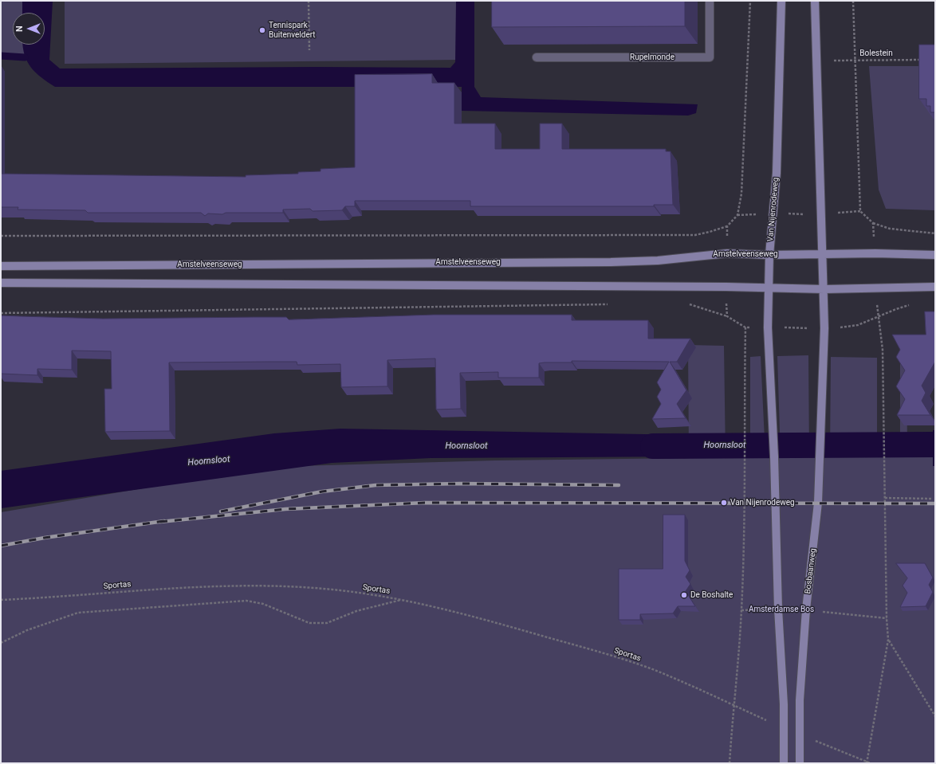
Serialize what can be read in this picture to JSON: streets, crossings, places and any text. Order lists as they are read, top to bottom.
{
  "streets": {
    "main road": ["Van Nijenrodeweg", "Amstelveenseweg", "Bosbaanweg"],
    "street": ["Rupelmonde"],
    "path": ["Bolestein", "Sportas"]
  },
  "crossings": [
    ["Van Nijenrodeweg", "Amstelveenseweg"]
  ],
  "water": ["Hoornsloot"],
  "parks": ["Amsterdamse Bos"],
  "places": ["Tennispark Buitenveldert", "Van Nijenrodeweg", "De Boshalte"],
  "north": "left"
}
